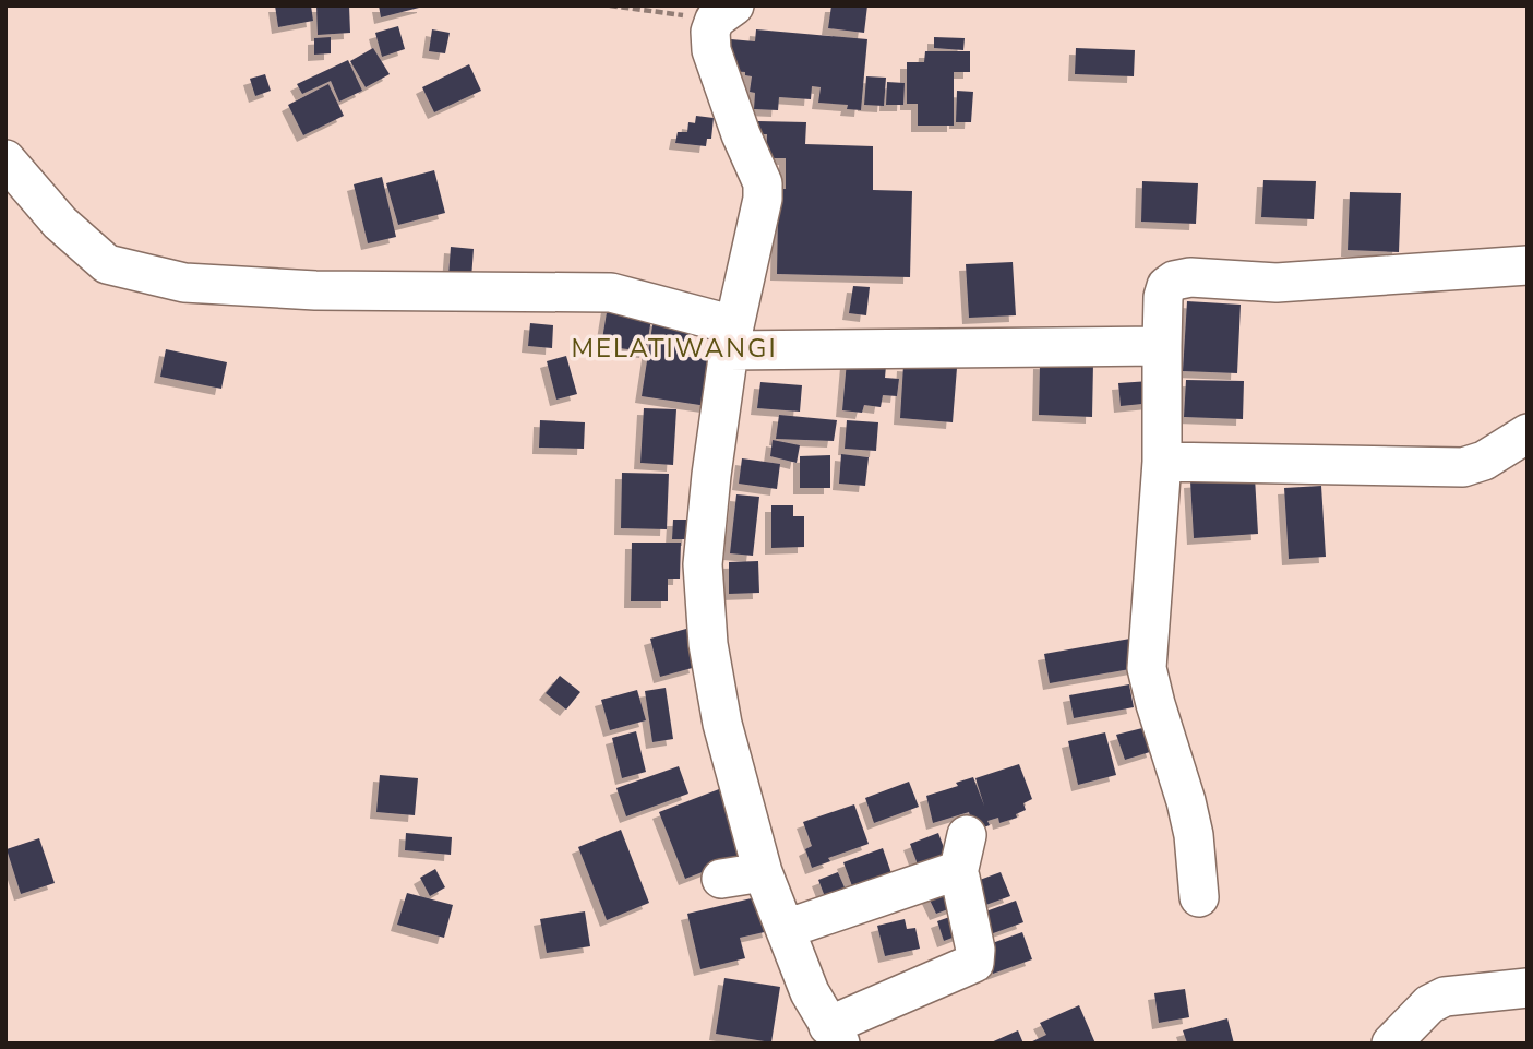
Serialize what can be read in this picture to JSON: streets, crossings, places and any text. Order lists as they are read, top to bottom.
{
  "districts": ["MELATIWANGI"]
}
